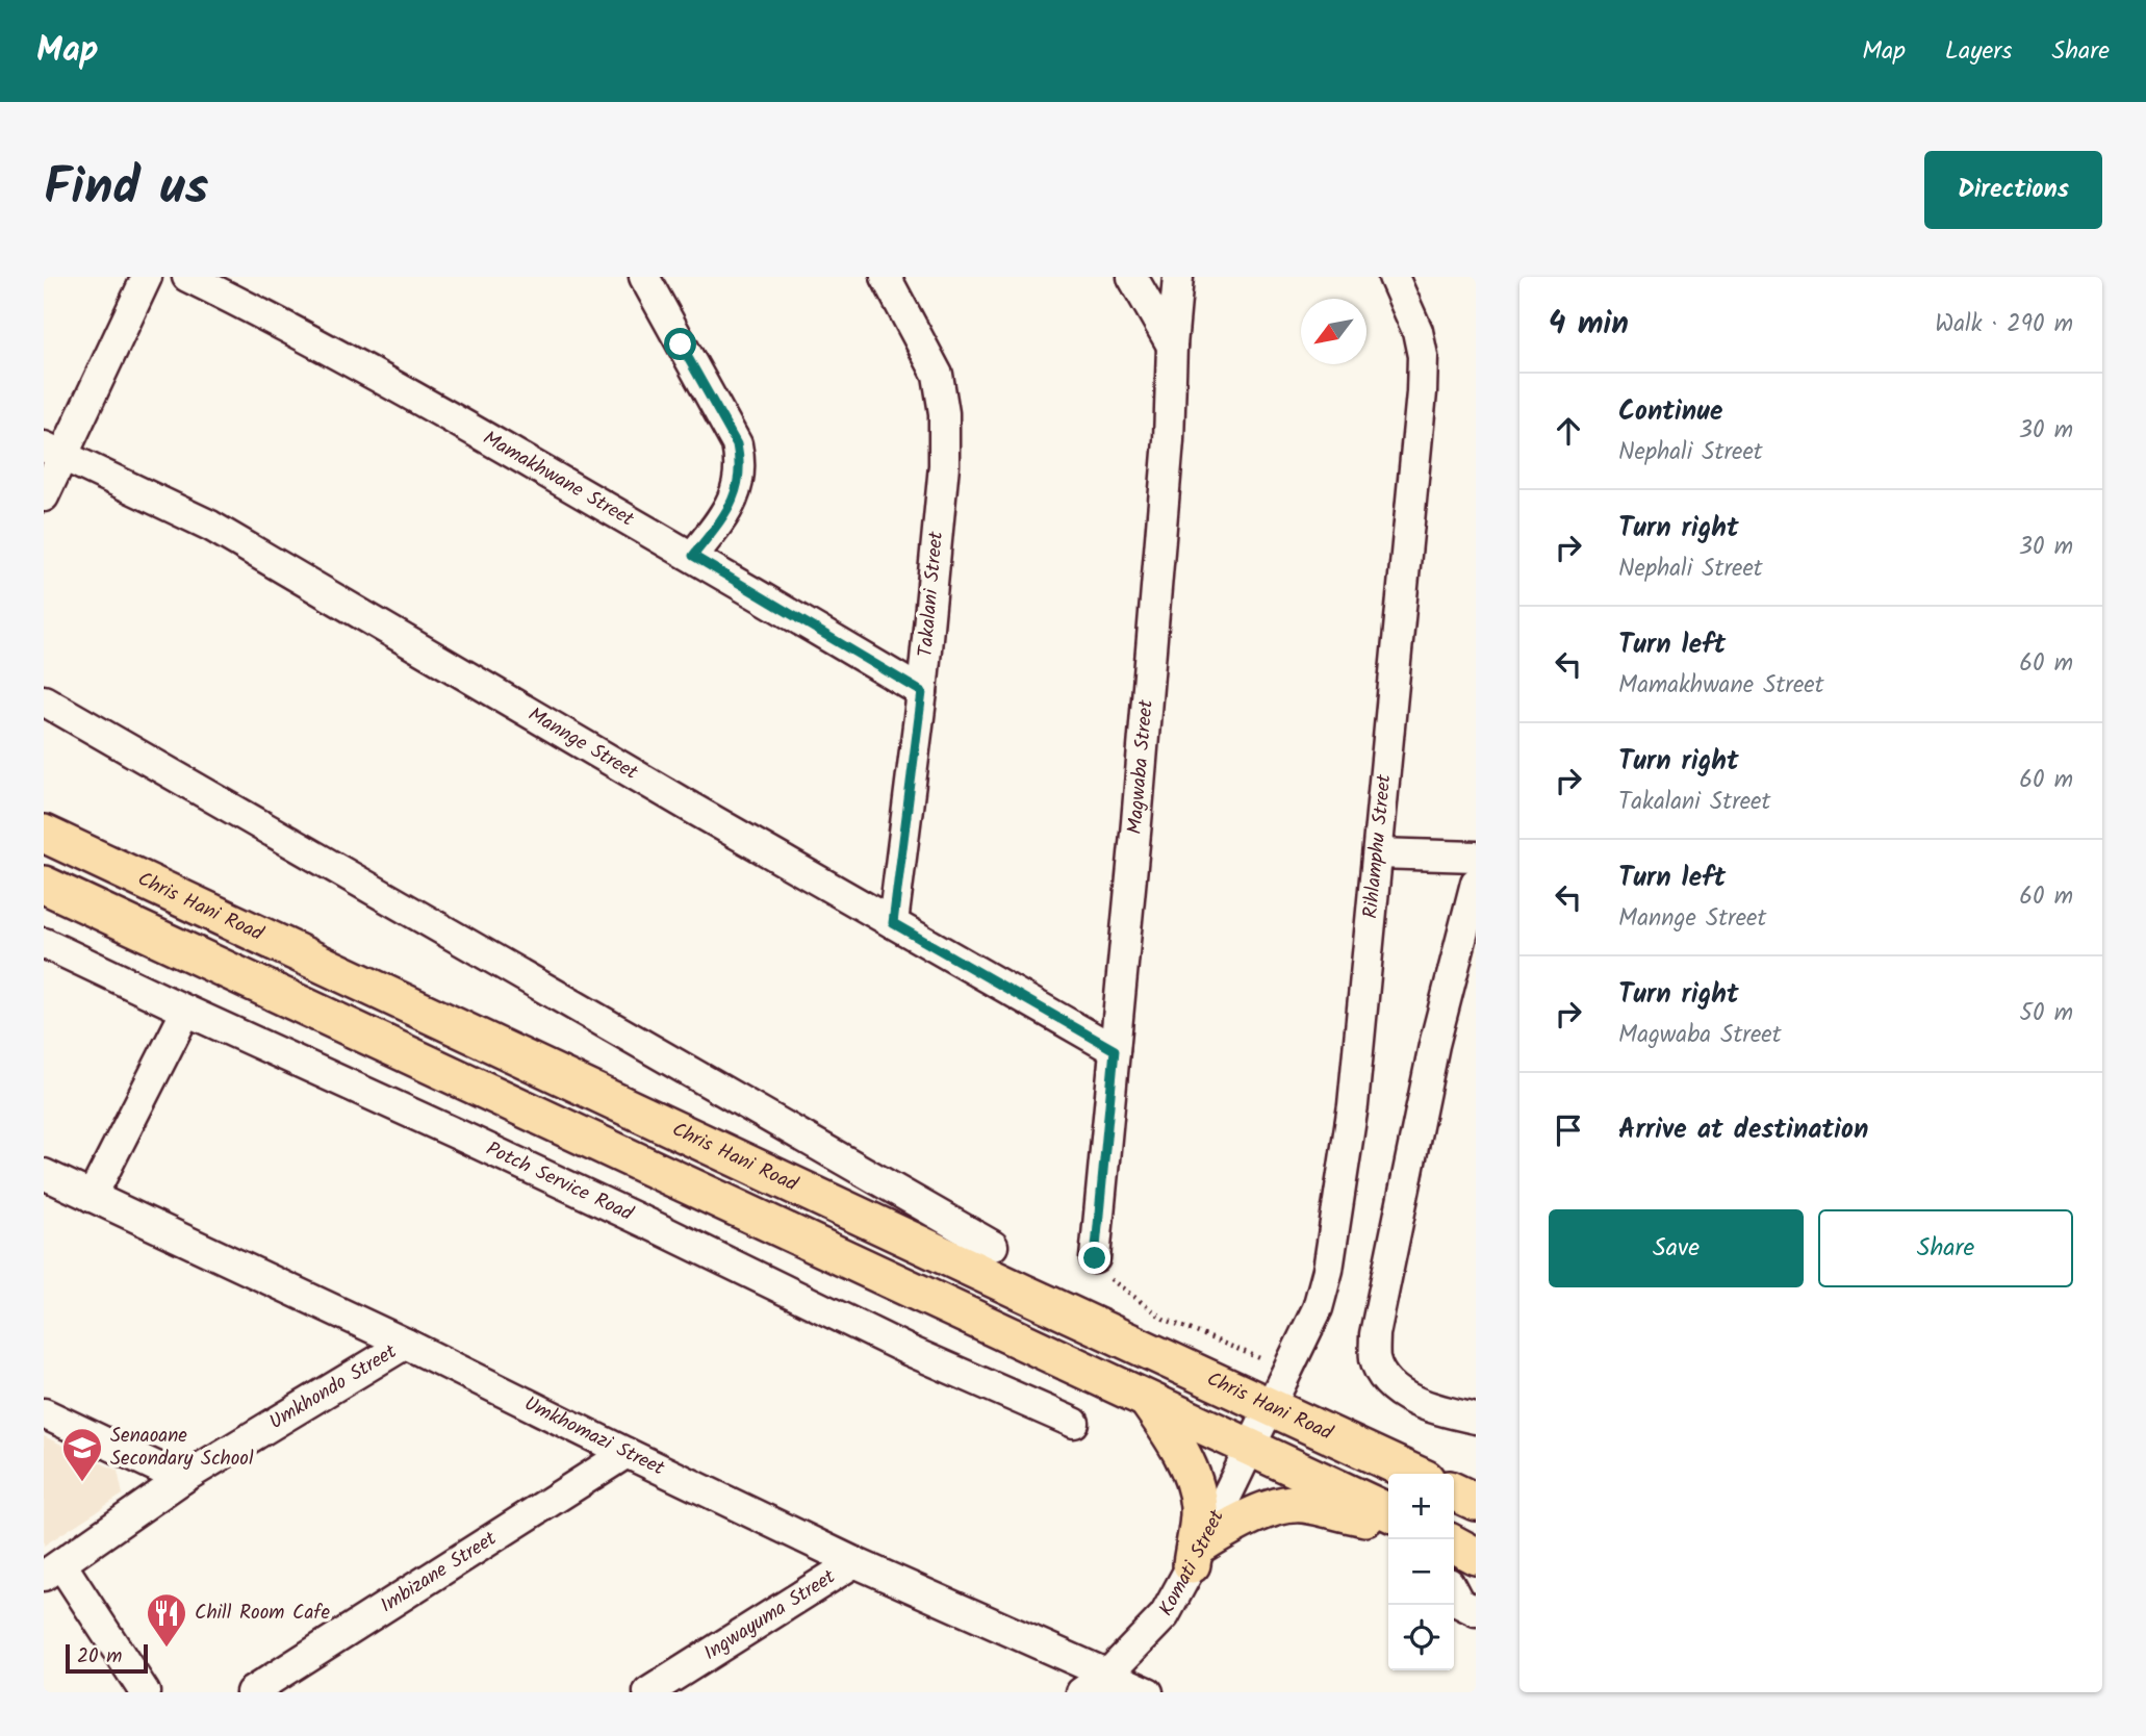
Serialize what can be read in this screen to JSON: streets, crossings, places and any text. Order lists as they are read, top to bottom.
{
  "streets": {
    "main road": ["Chris Hani Road"],
    "street": [
      "Mamakhwane Street",
      "Takalani Street",
      "Mannge Street",
      "Magwaba Street",
      "Rihlamphu Street",
      "Potch Service Road",
      "Umkhondo Street",
      "Umkhomazi Street",
      "Komati Street",
      "Imbizane Street",
      "Ingwayuma Street"
    ]
  },
  "crossings": [
    ["Mamakhwane Street", "Takalani Street"],
    ["Takalani Street", "Mannge Street"],
    ["Mannge Street", "Magwaba Street"],
    ["Rihlamphu Street", "Chris Hani Road"],
    ["Rihlamphu Street", "Komati Street"],
    ["Chris Hani Road", "Komati Street"],
    ["Umkhondo Street", "Umkhomazi Street"],
    ["Umkhomazi Street", "Komati Street"],
    ["Umkhomazi Street", "Imbizane Street"],
    ["Umkhomazi Street", "Ingwayuma Street"]
  ],
  "places": {
    "school or university": ["Senaoane Secondary School"],
    "restaurant": ["Chill Room Cafe"]
  },
  "scale_bar": "20 m",
  "north": "bottom left",
  "page": {
    "header": "Map",
    "nav": ["Map", "Layers", "Share"],
    "title": "Find us",
    "buttons": [
      "Directions",
      ["Save", "Share"]
    ],
    "heading": ["4 min", "Walk · 290 m"],
    "list": [
      ["Continue", "Nephali Street", "30 m"],
      ["Turn right", "Nephali Street", "30 m"],
      ["Turn left", "Mamakhwane Street", "60 m"],
      ["Turn right", "Takalani Street", "60 m"],
      ["Turn left", "Mannge Street", "60 m"],
      ["Turn right", "Magwaba Street", "50 m"],
      "Arrive at destination"
    ],
    "map_buttons": ["+", "−"],
    "scale": "20 m"
  }
}
